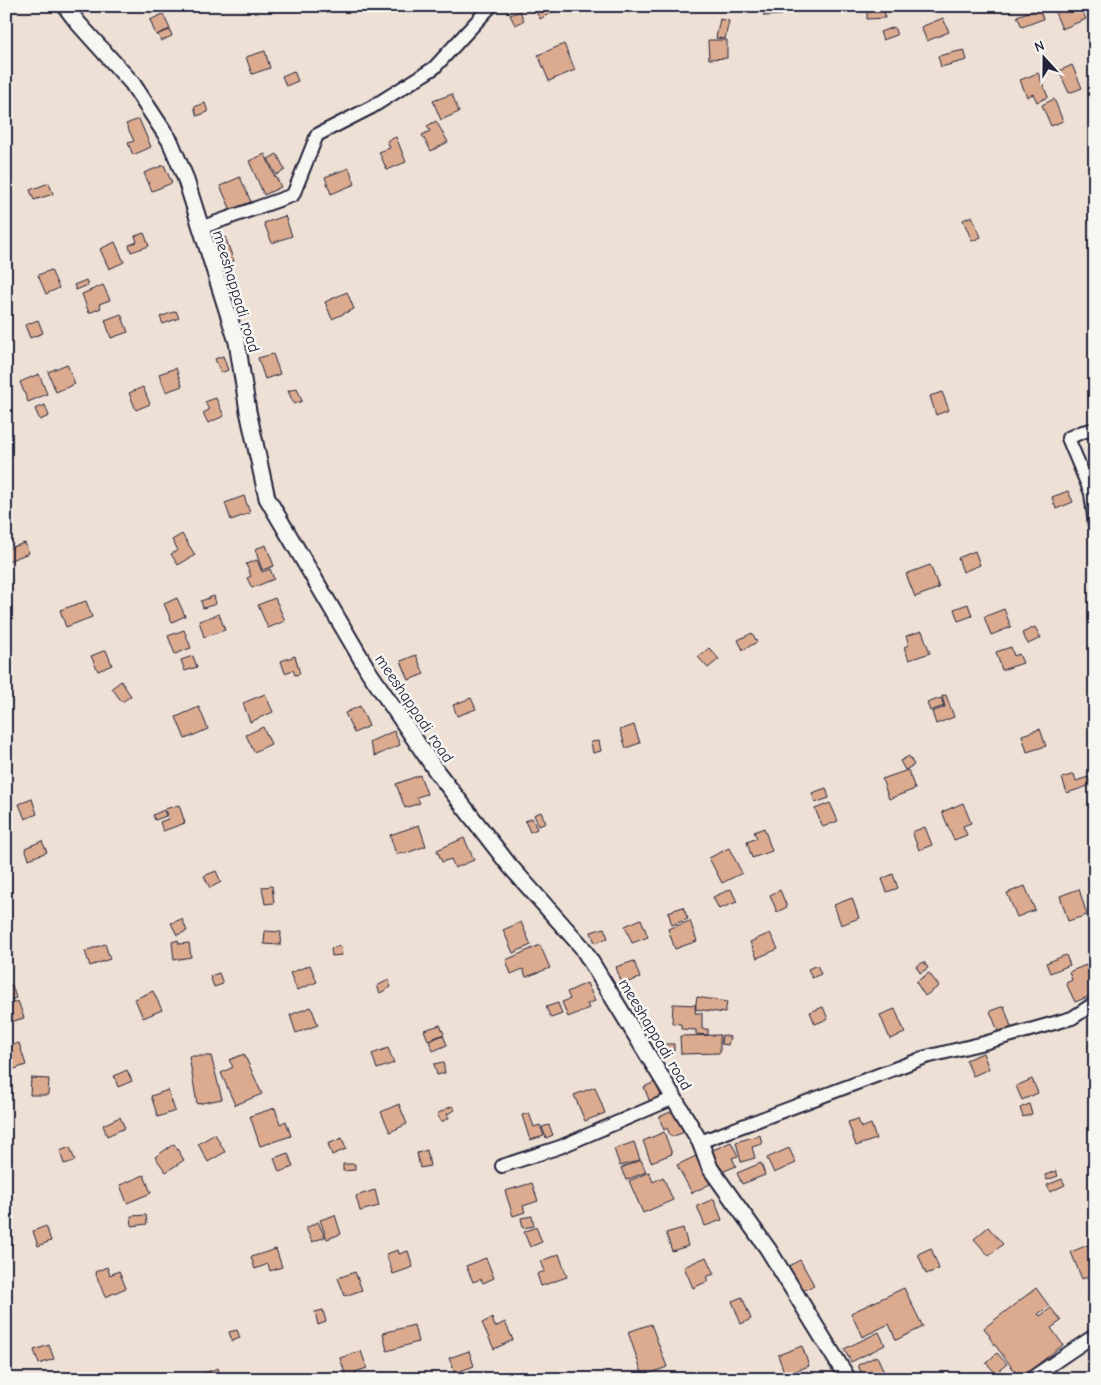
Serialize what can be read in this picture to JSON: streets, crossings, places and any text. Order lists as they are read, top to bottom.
{
  "streets": {
    "street": ["meeshappadi road"]
  },
  "north": "top"
}
